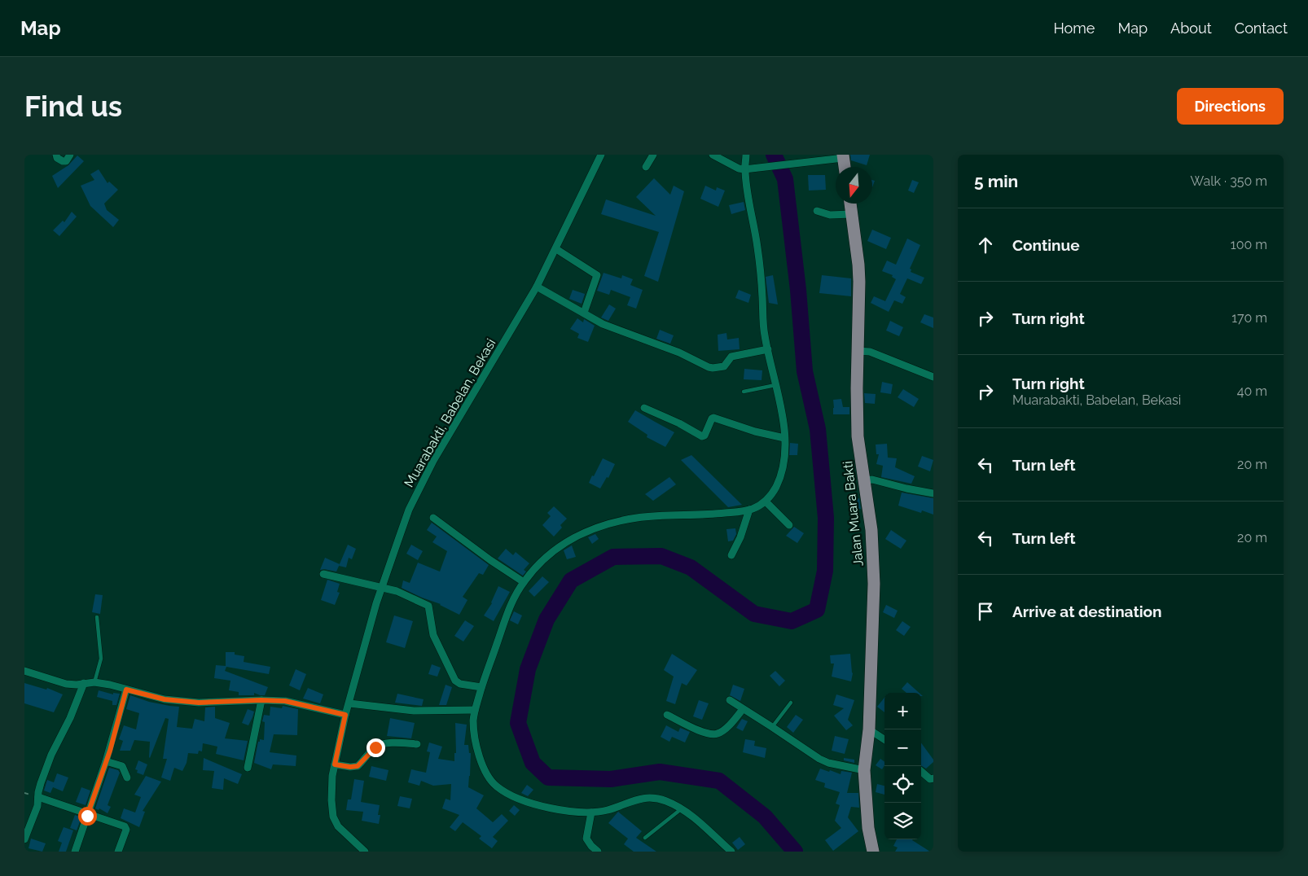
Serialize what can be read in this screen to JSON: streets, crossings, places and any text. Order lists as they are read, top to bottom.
{
  "streets": {
    "main road": ["Jalan Muara Bakti"],
    "street": ["Muarabakti, Babelan, Bekasi"]
  },
  "north": "bottom",
  "page": {
    "header": "Map",
    "nav": [
      "Home",
      "Map",
      "About",
      "Contact"
    ],
    "buttons": "Directions",
    "title": "Find us",
    "heading": ["5 min", "Walk · 350 m"],
    "list": [
      ["Continue", "100 m"],
      ["Turn right", "170 m"],
      ["Turn right", "Muarabakti, Babelan, Bekasi", "40 m"],
      ["Turn left", "20 m"],
      ["Turn left", "20 m"],
      "Arrive at destination"
    ],
    "map_buttons": ["+", "−"]
  }
}
